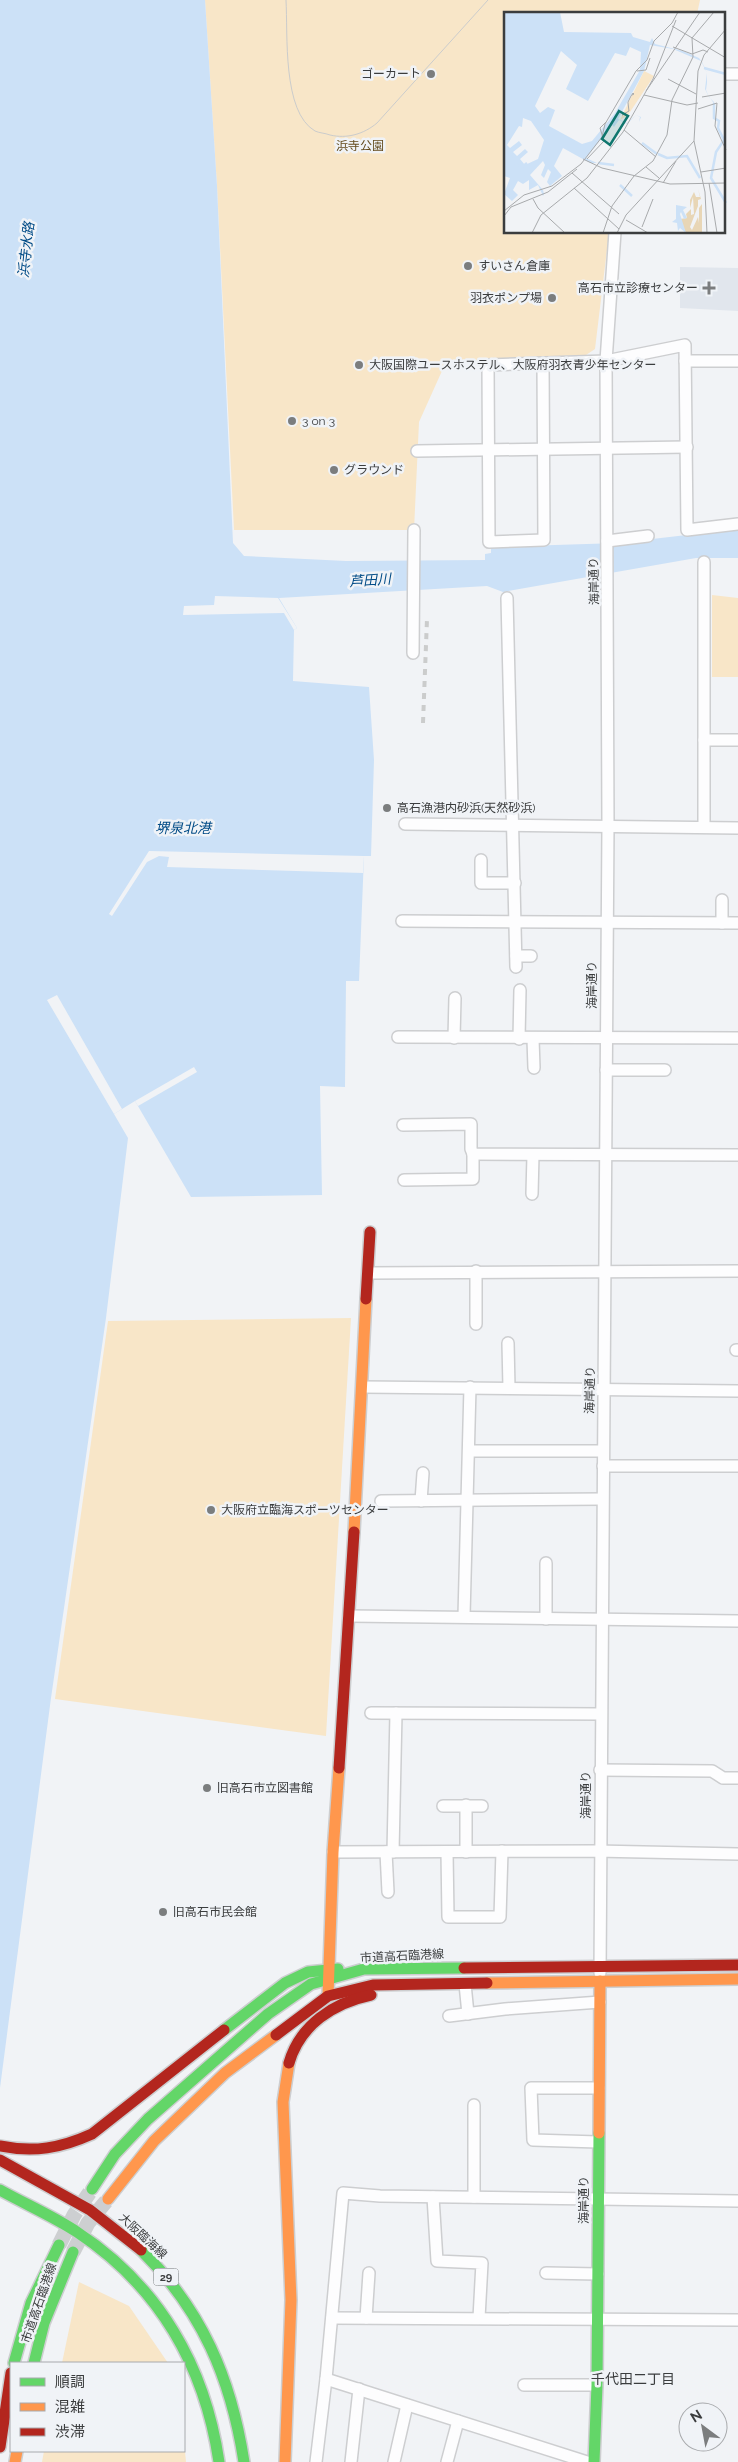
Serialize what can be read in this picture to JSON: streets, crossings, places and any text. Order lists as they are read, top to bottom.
{
  "streets": {
    "street": [
      "海岸通り",
      "市道高石臨港線",
      "大阪臨海線",
      "29"
    ]
  },
  "crossings": [
    ["海岸通り", "市道高石臨港線"]
  ],
  "districts": ["千代田二丁目"],
  "water": ["浜寺水路", "芦田川", "堺泉北港"],
  "parks": ["浜寺公園"],
  "places": {
    "other": [
      "ゴーカート",
      "すいさん倉庫",
      "羽衣ポンプ場",
      "大阪国際ユースホステル、大阪府羽衣青少年センター",
      "3 on 3",
      "グラウンド",
      "高石漁港内砂浜(天然砂浜)",
      "大阪府立臨海スポーツセンター",
      "旧高石市立図書館",
      "旧高石市民会館"
    ],
    "health": ["高石市立診療センター"]
  },
  "legend": ["順調", "混雑", "渋滞"],
  "north": "top left"
}
